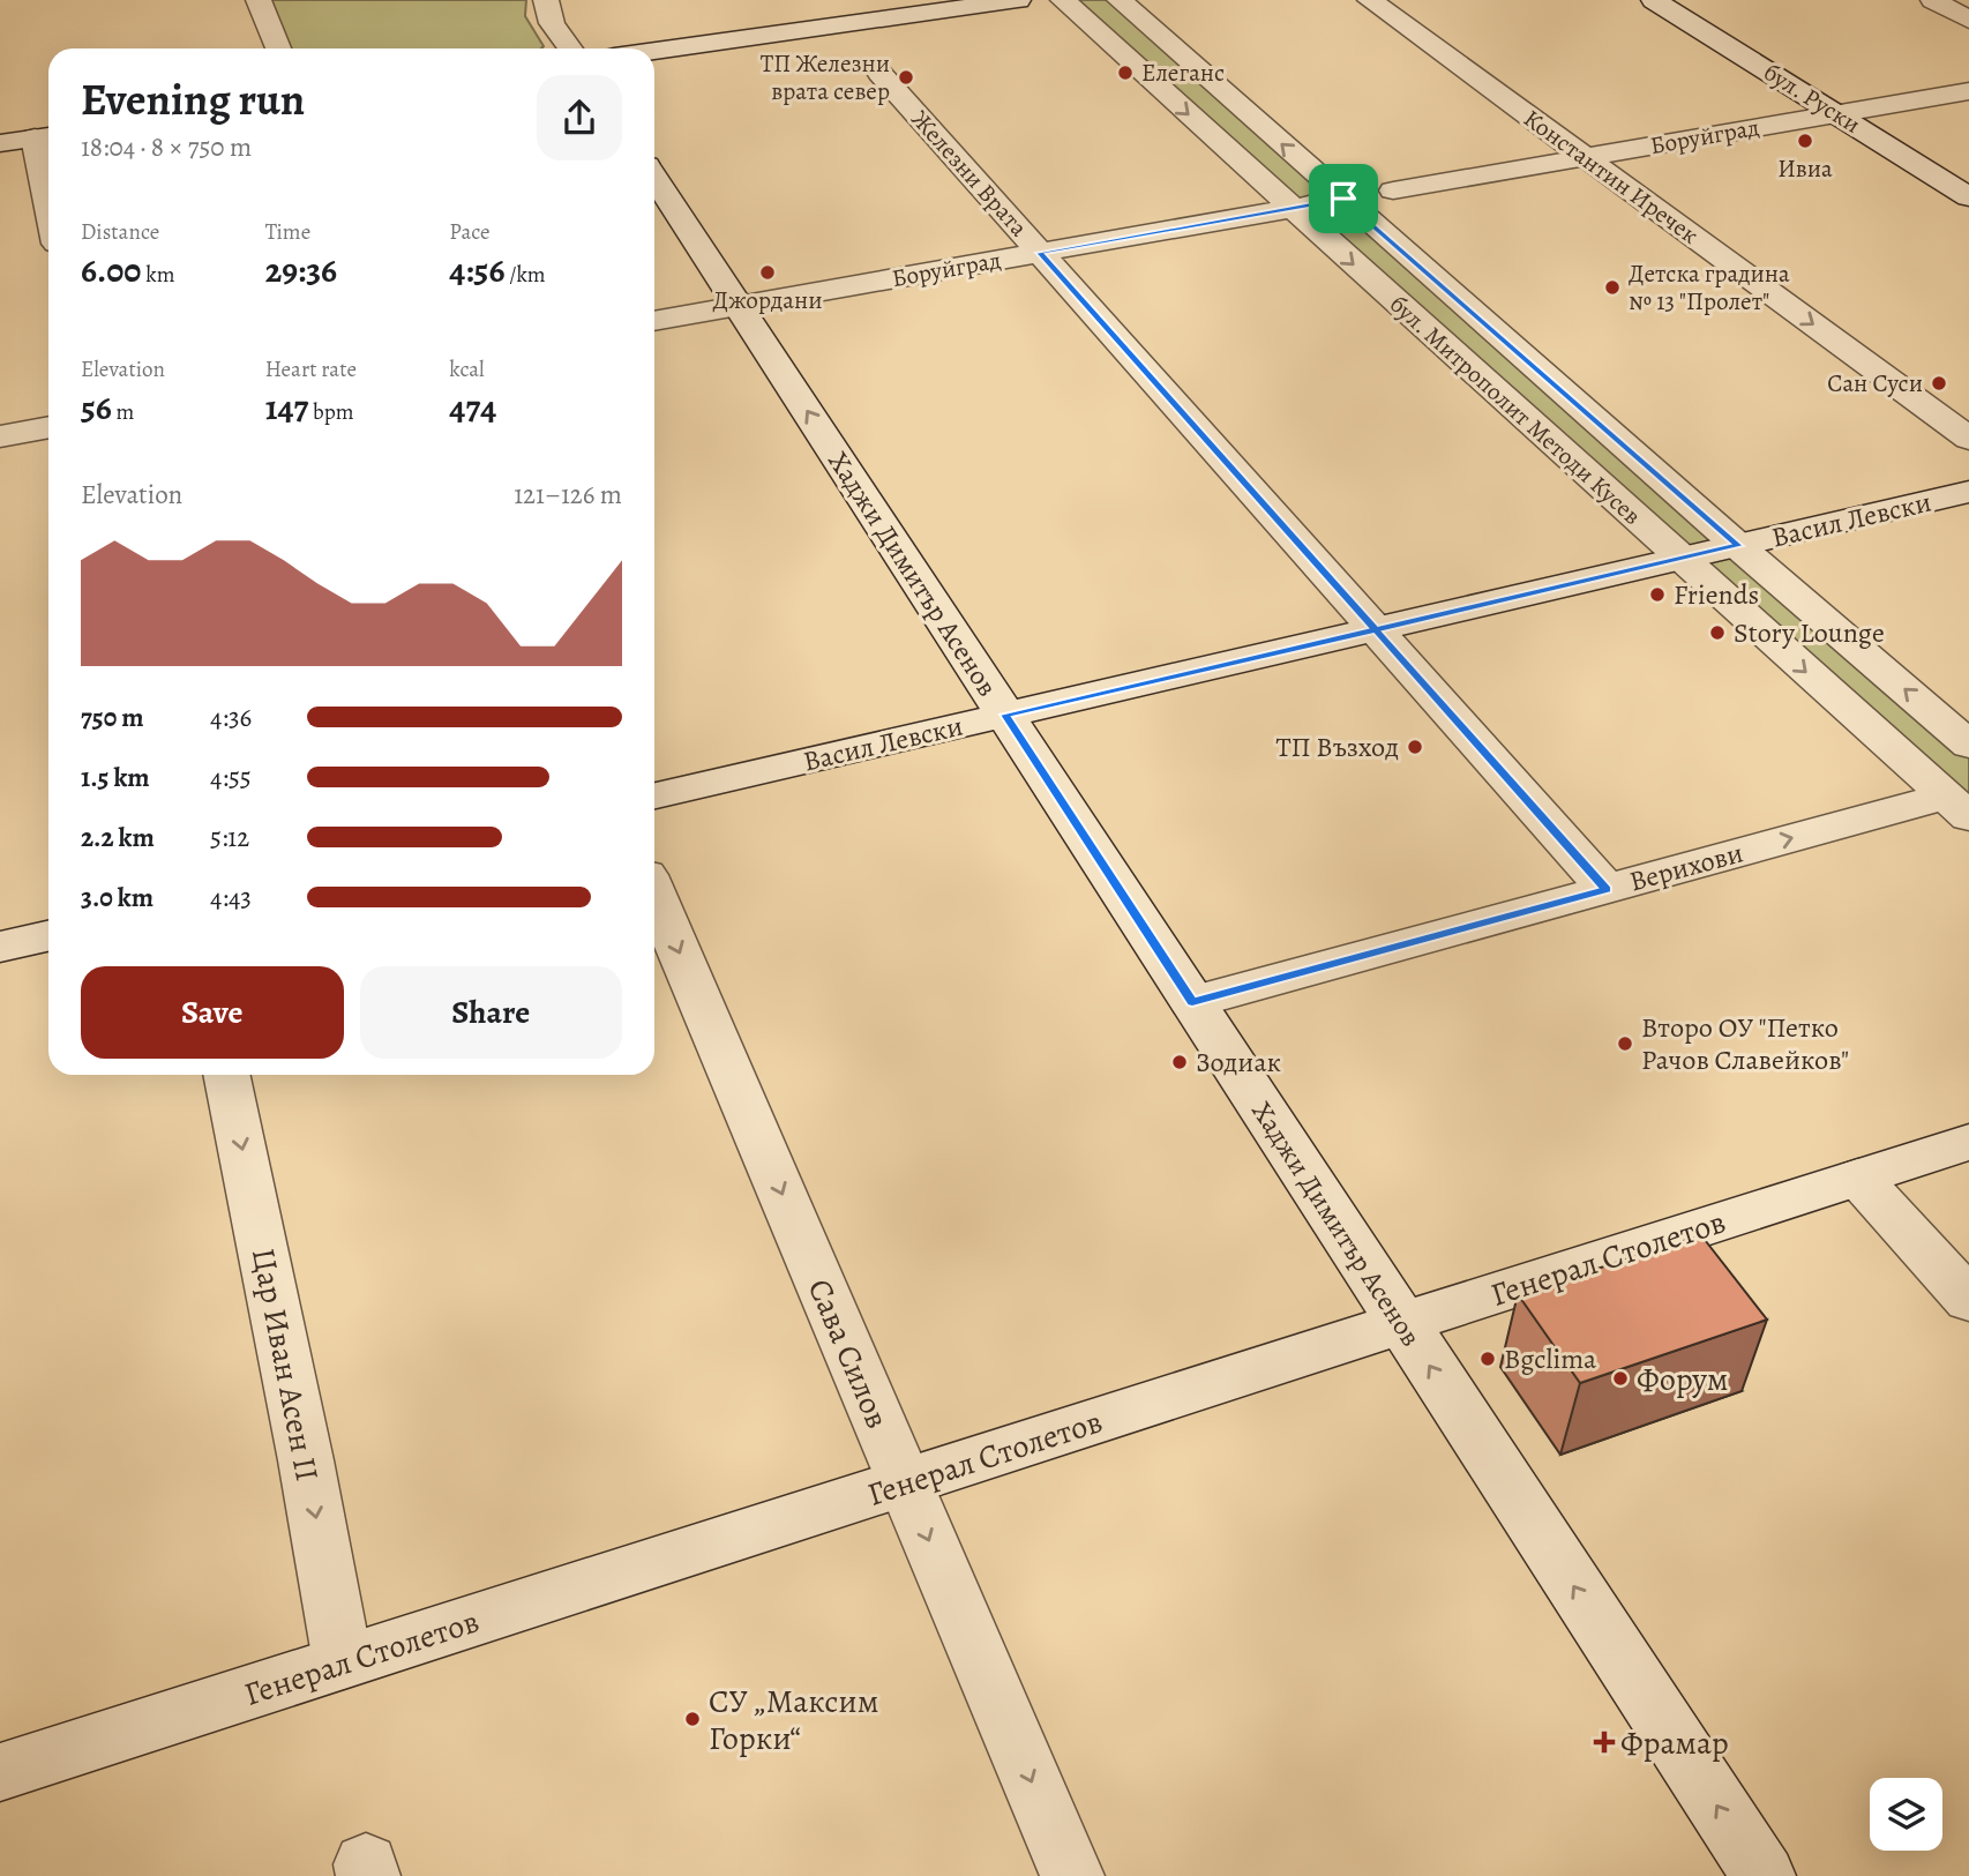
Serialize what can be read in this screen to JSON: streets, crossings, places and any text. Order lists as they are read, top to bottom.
{
  "streets": {
    "street": [
      "бул. Руски",
      "Боруйград",
      "Железни Врата",
      "Константин Иречек",
      "бул. Митрополит Методи Кусев",
      "Васил Левски",
      "Хаджи Димитър Асенов",
      "Верихови",
      "Генерал Столетов",
      "Сава Силов",
      "Цар Иван Асен II"
    ]
  },
  "crossings": [
    ["бул. Руски", "Боруйград"],
    ["Боруйград", "Железни Врата"],
    ["Боруйград", "Константин Иречек"],
    ["Боруйград", "бул. Митрополит Методи Кусев"],
    ["Боруйград", "Хаджи Димитър Асенов"],
    ["Железни Врата", "Васил Левски"],
    ["Железни Врата", "Верихови"],
    ["бул. Митрополит Методи Кусев", "Васил Левски"],
    ["бул. Митрополит Методи Кусев", "Верихови"],
    ["Васил Левски", "Хаджи Димитър Асенов"],
    ["Хаджи Димитър Асенов", "Верихови"],
    ["Хаджи Димитър Асенов", "Генерал Столетов"],
    ["Генерал Столетов", "Сава Силов"],
    ["Генерал Столетов", "Цар Иван Асен II"]
  ],
  "one_way": [
    "Константин Иречек",
    "Хаджи Димитър Асенов",
    "Верихови",
    "Сава Силов",
    "Цар Иван Асен II"
  ],
  "places": {
    "other": [
      "Елеганс",
      "ТП Железни врата север",
      "Ивиа",
      "Джордани",
      "Детска градина № 13 \"Пролет\"",
      "Сан Суси",
      "Friends",
      "Story Lounge",
      "ТП Възход",
      "Второ ОУ \"Петко Рачов Славейков\"",
      "Зодиак",
      "Bgclima",
      "Форум",
      "СУ „Максим Горки“"
    ],
    "health": ["Фрамар"]
  },
  "page": {
    "heading": ["Evening run", "18:04 · 8 × 750 m"],
    "stats": [
      ["Distance", "6.00 km"],
      ["Time", "29:36"],
      ["Pace", "4:56 /km"],
      ["Elevation", "56 m"],
      ["Heart rate", "147 bpm"],
      ["kcal", "474"]
    ],
    "chart": ["Elevation", "121–126 m"],
    "list": [
      {
        "name": "750 m",
        "note": "4:36"
      },
      {
        "name": "1.5 km",
        "note": "4:55"
      },
      {
        "name": "2.2 km",
        "note": "5:12"
      },
      {
        "name": "3.0 km",
        "note": "4:43"
      }
    ],
    "buttons": ["Save", "Share"]
  }
}
